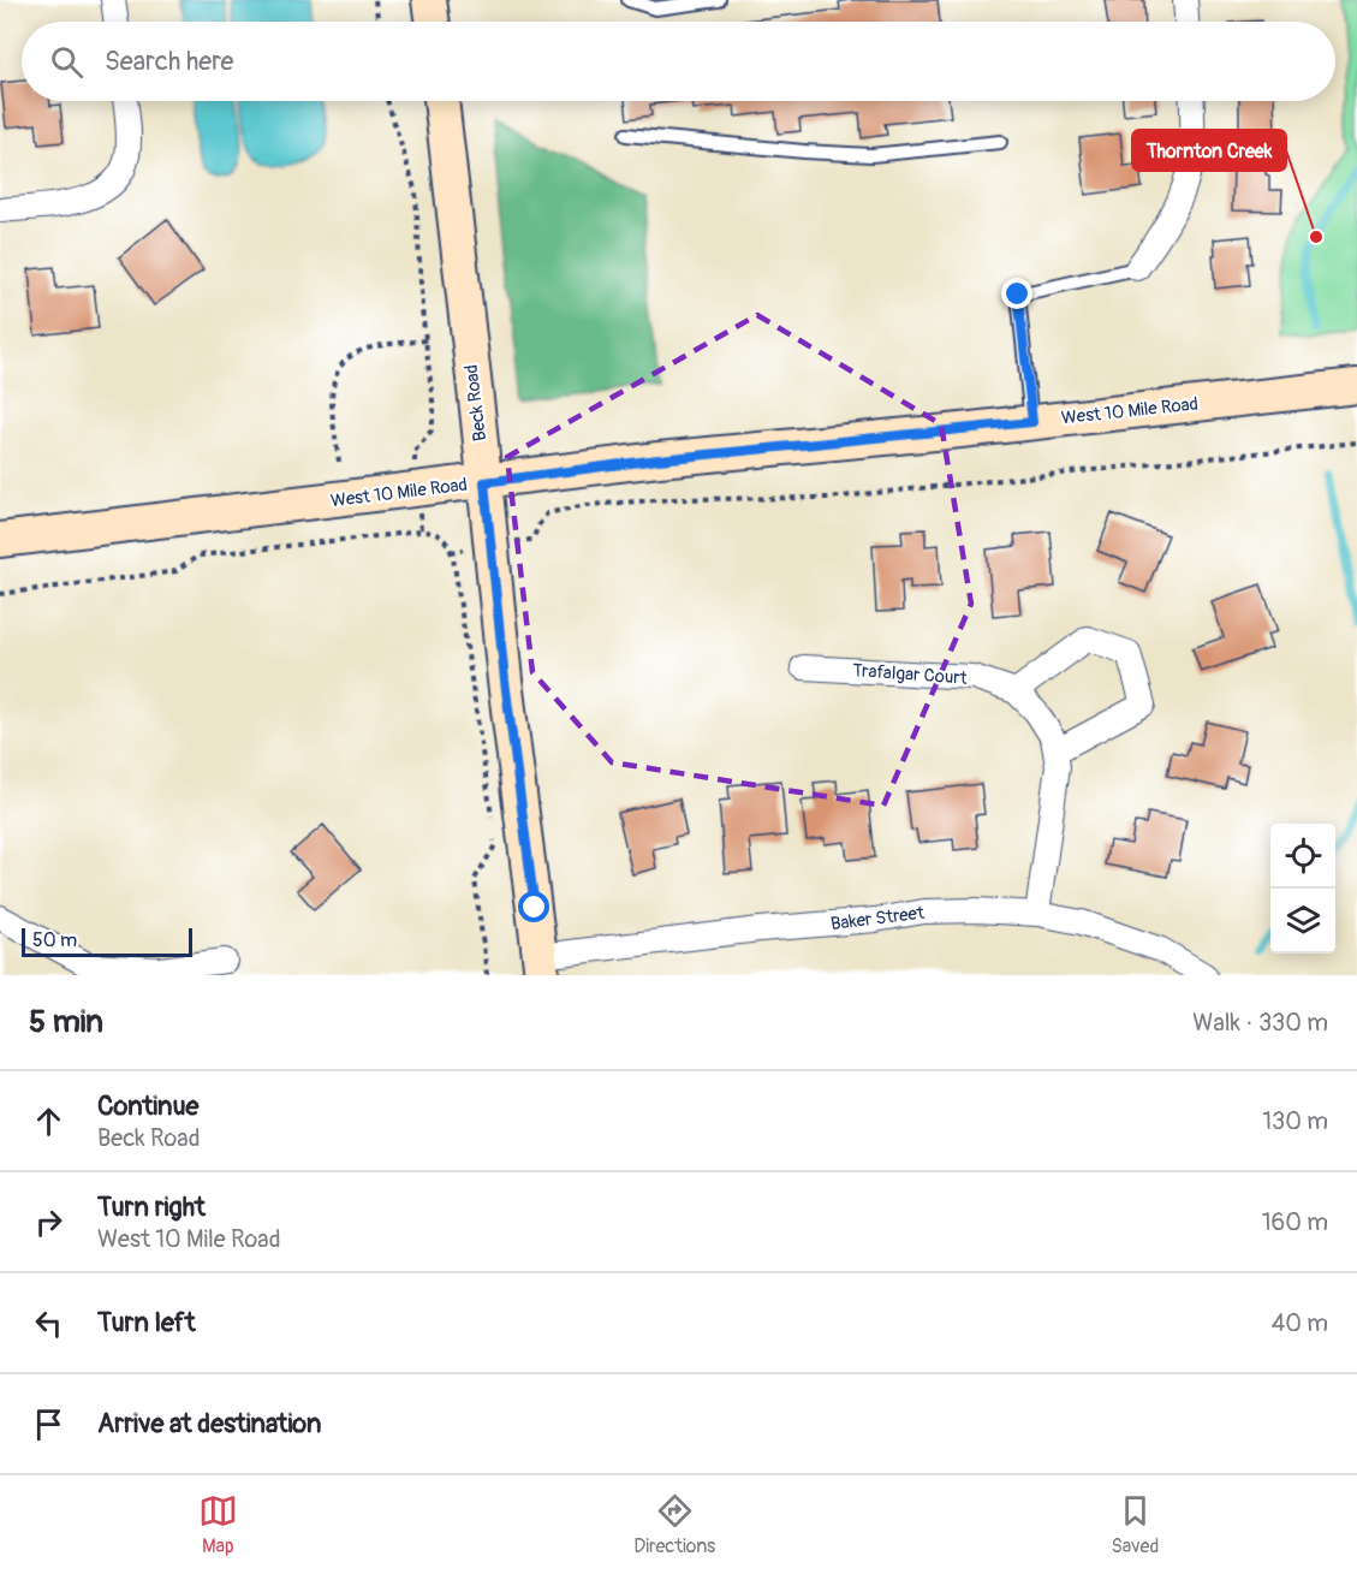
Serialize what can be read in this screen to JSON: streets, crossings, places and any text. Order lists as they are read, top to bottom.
{
  "streets": {
    "main road": ["Beck Road", "West 10 Mile Road"],
    "street": ["Trafalgar Court", "Baker Street"]
  },
  "crossings": [
    ["Beck Road", "West 10 Mile Road"],
    ["Beck Road", "Baker Street"],
    ["Trafalgar Court", "Baker Street"]
  ],
  "places": ["Thornton Creek"],
  "scale_bar": "50 m",
  "page": {
    "search": "Search here",
    "scale": "50 m",
    "heading": ["5 min", "Walk · 330 m"],
    "list": [
      ["Continue", "Beck Road", "130 m"],
      ["Turn right", "West 10 Mile Road", "160 m"],
      ["Turn left", "40 m"],
      "Arrive at destination"
    ],
    "nav": ["Map", "Directions", "Saved"]
  }
}
